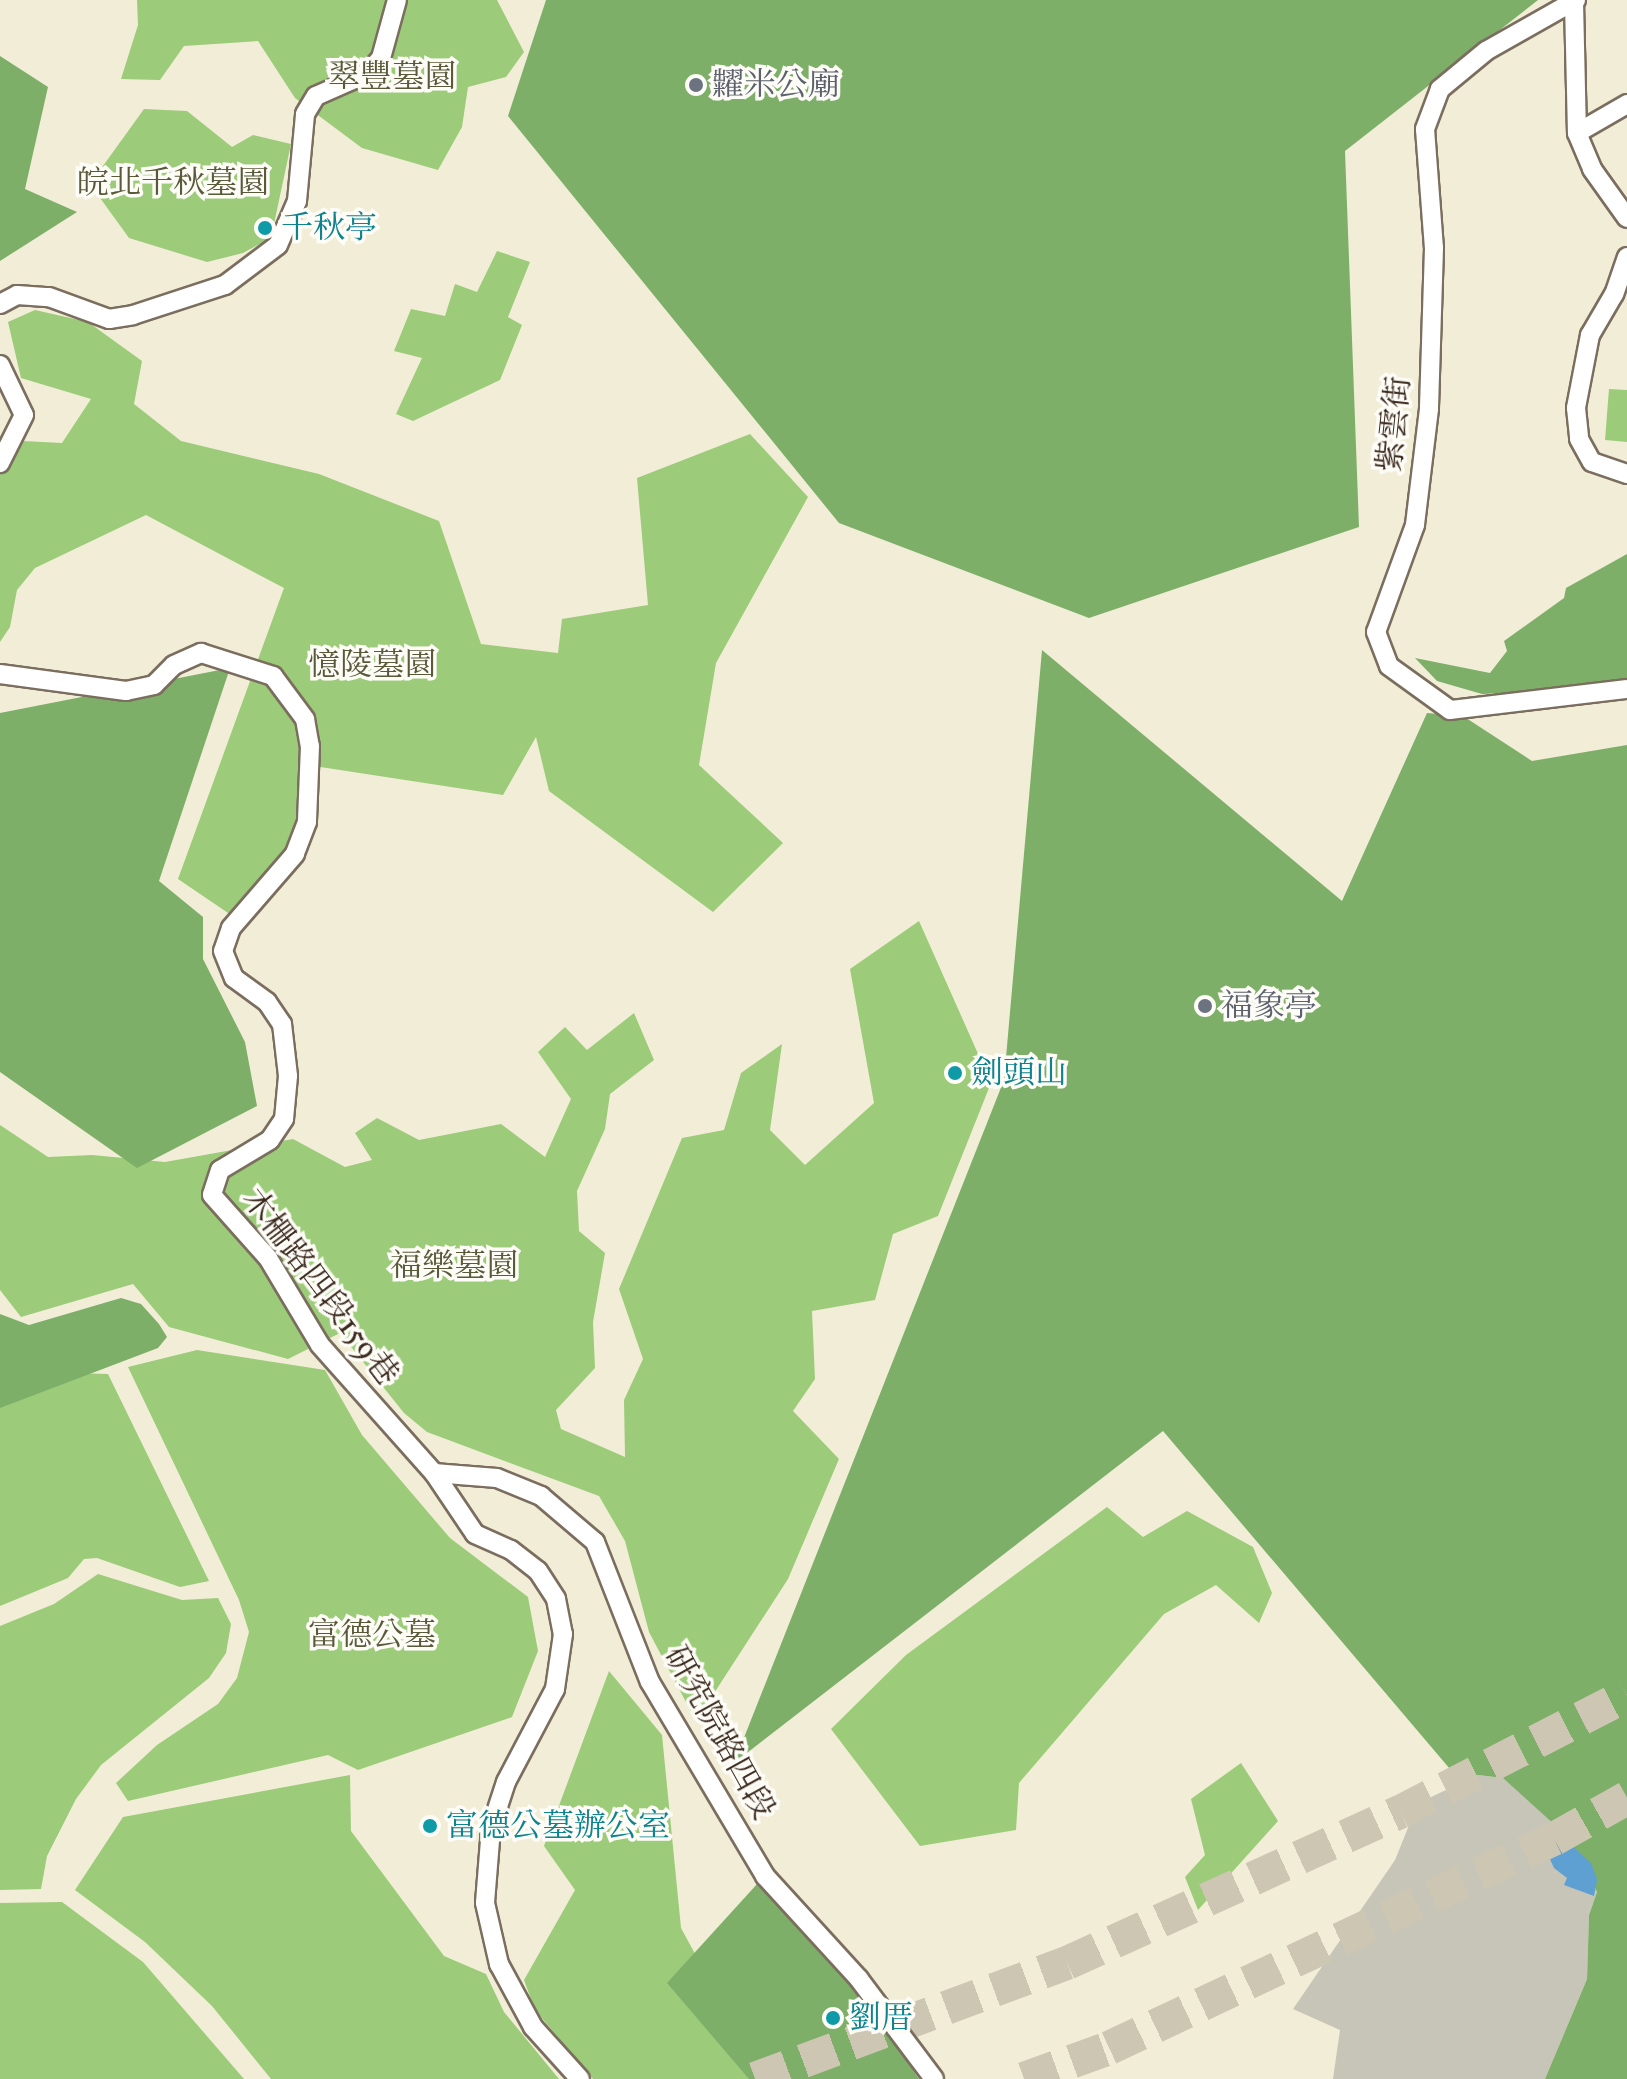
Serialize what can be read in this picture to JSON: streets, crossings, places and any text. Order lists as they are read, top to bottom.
{
  "streets": {
    "street": ["紫雲街", "木柵路四段159巷", "研究院路四段"]
  },
  "crossings": [
    ["木柵路四段159巷", "研究院路四段"]
  ],
  "parks": [
    "翠豐墓園",
    "皖北千秋墓園",
    "憶陵墓園",
    "福樂墓園",
    "富德公墓"
  ],
  "places": [
    "糶米公廟",
    "千秋亭",
    "福象亭",
    "劍頭山",
    "富德公墓辦公室",
    "劉厝"
  ]
}
